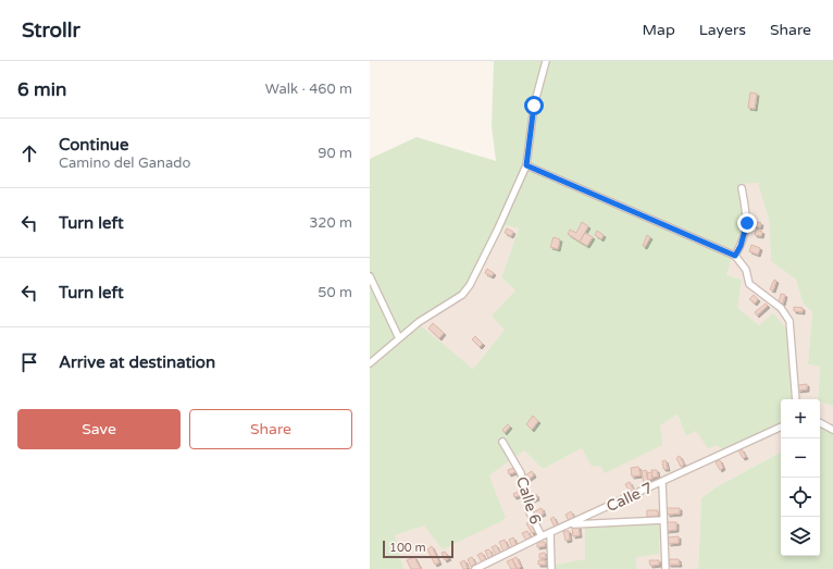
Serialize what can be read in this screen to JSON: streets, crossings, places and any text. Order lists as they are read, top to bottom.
{
  "streets": {
    "street": ["Calle 7", "Calle 6"]
  },
  "crossings": [
    ["Calle 7", "Calle 6"]
  ],
  "scale_bar": "100 m",
  "page": {
    "header": "Strollr",
    "nav": ["Map", "Layers", "Share"],
    "heading": ["6 min", "Walk · 460 m"],
    "list": [
      ["Continue", "Camino del Ganado", "90 m"],
      ["Turn left", "320 m"],
      ["Turn left", "50 m"],
      "Arrive at destination"
    ],
    "buttons": ["Save", "Share"],
    "map_buttons": ["+", "−"],
    "scale": "100 m"
  }
}
